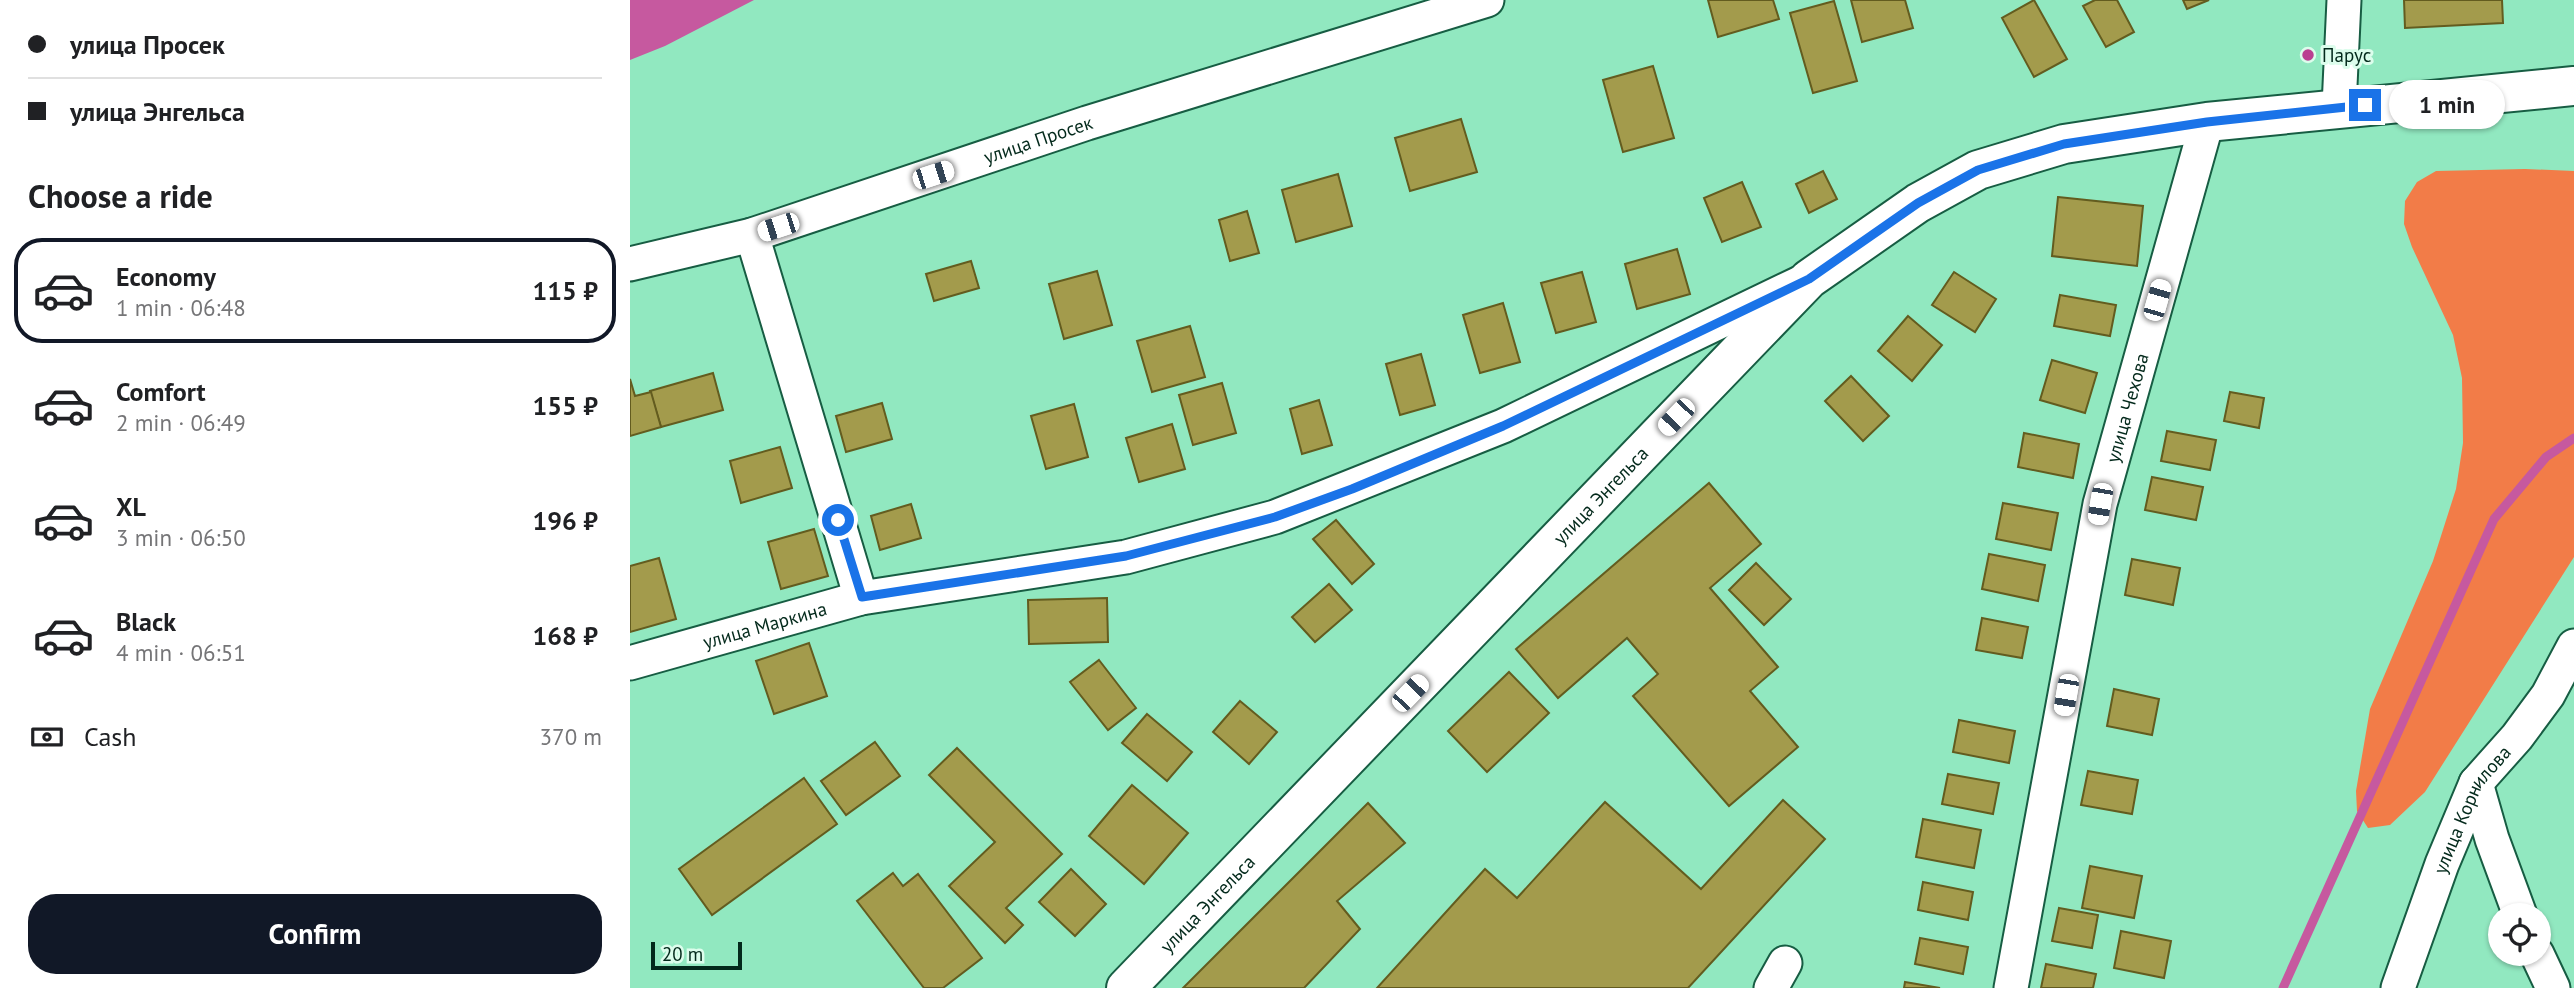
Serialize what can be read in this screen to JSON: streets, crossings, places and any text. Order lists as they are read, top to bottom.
{
  "streets": {
    "main road": ["улица Энгельса"],
    "street": [
      "улица Просек",
      "улица Чехова",
      "улица Маркина",
      "улица Корнилова"
    ]
  },
  "crossings": [
    ["улица Чехова", "улица Энгельса"],
    ["улица Энгельса", "улица Маркина"]
  ],
  "places": ["Парус"],
  "scale_bar": "20 m",
  "page": {
    "banner": ["улица Просек", "улица Энгельса"],
    "bubble": "1 min",
    "heading": "Choose a ride",
    "list": [
      {
        "name": "Economy",
        "note": "1 min · 06:48",
        "value": "115 ₽"
      },
      {
        "name": "Comfort",
        "note": "2 min · 06:49",
        "value": "155 ₽"
      },
      {
        "name": "XL",
        "note": "3 min · 06:50",
        "value": "196 ₽"
      },
      {
        "name": "Black",
        "note": "4 min · 06:51",
        "value": "168 ₽"
      }
    ],
    "pay": ["Cash", "370 m"],
    "buttons": "Confirm",
    "scale": "20 m"
  }
}
